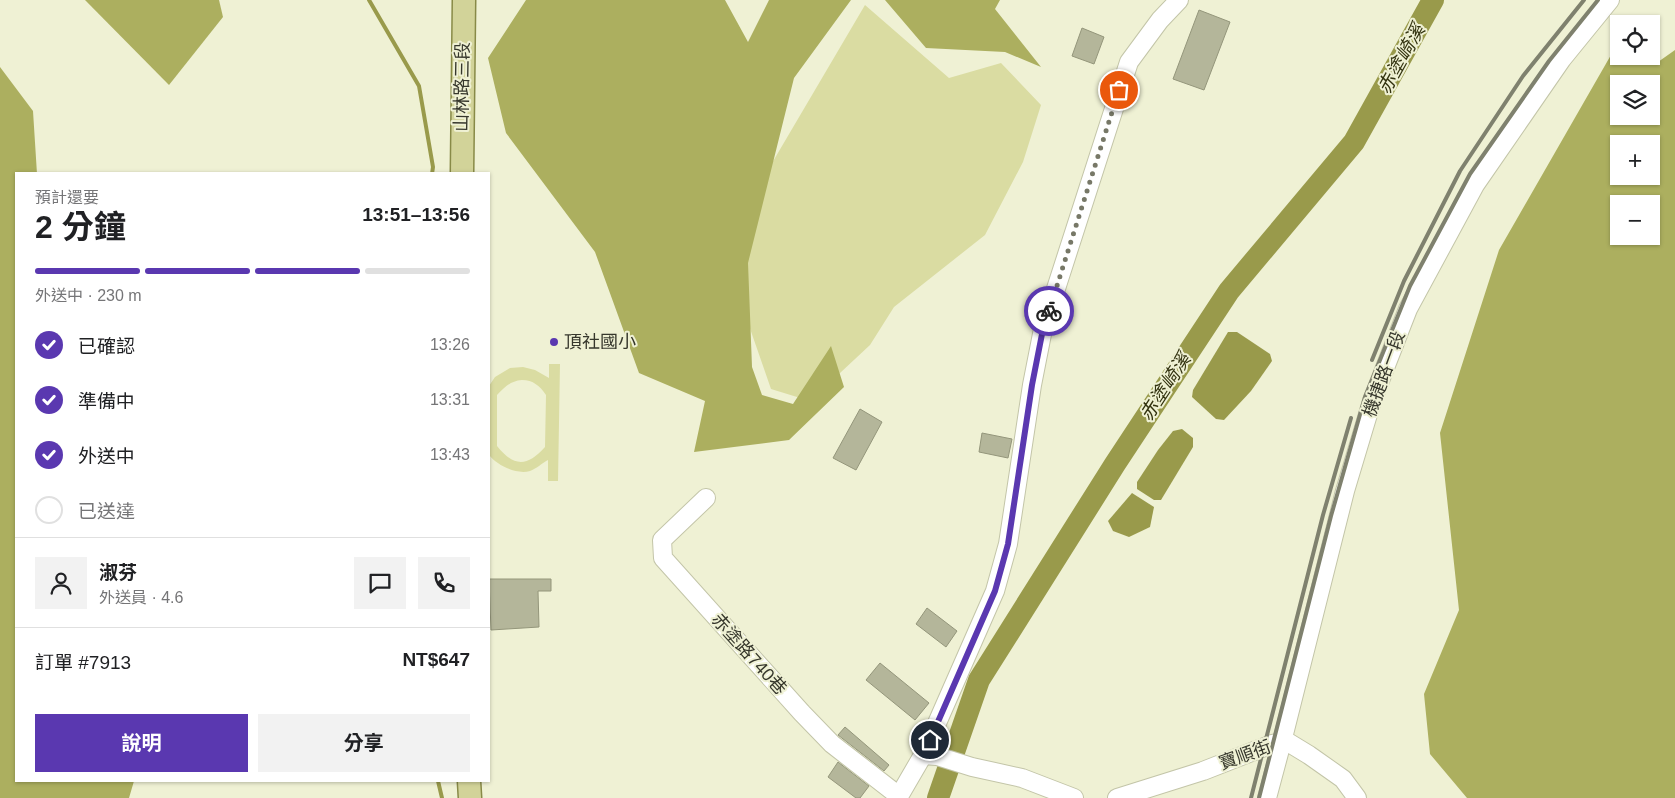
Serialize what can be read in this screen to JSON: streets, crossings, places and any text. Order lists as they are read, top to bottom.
{
  "streets": {
    "main road": ["山林路三段"],
    "street": ["機捷路一段", "赤塗路740巷", "寶順街"]
  },
  "crossings": [
    ["機捷路一段", "寶順街"]
  ],
  "water": ["赤塗崎溪"],
  "places": ["頂社國小"],
  "page": {
    "map_buttons": ["+", "−"],
    "heading": ["2 分鐘", "預計還要", "13:51–13:56"],
    "panel": [
      "淑芬",
      "外送員 · 4.6",
      "訂單 #7913",
      "NT$647"
    ],
    "bar": "外送中 · 230 m",
    "list": [
      ["已確認", "13:26"],
      ["準備中", "13:31"],
      ["外送中", "13:43"],
      "已送達"
    ],
    "buttons": ["說明", "分享"]
  }
}
